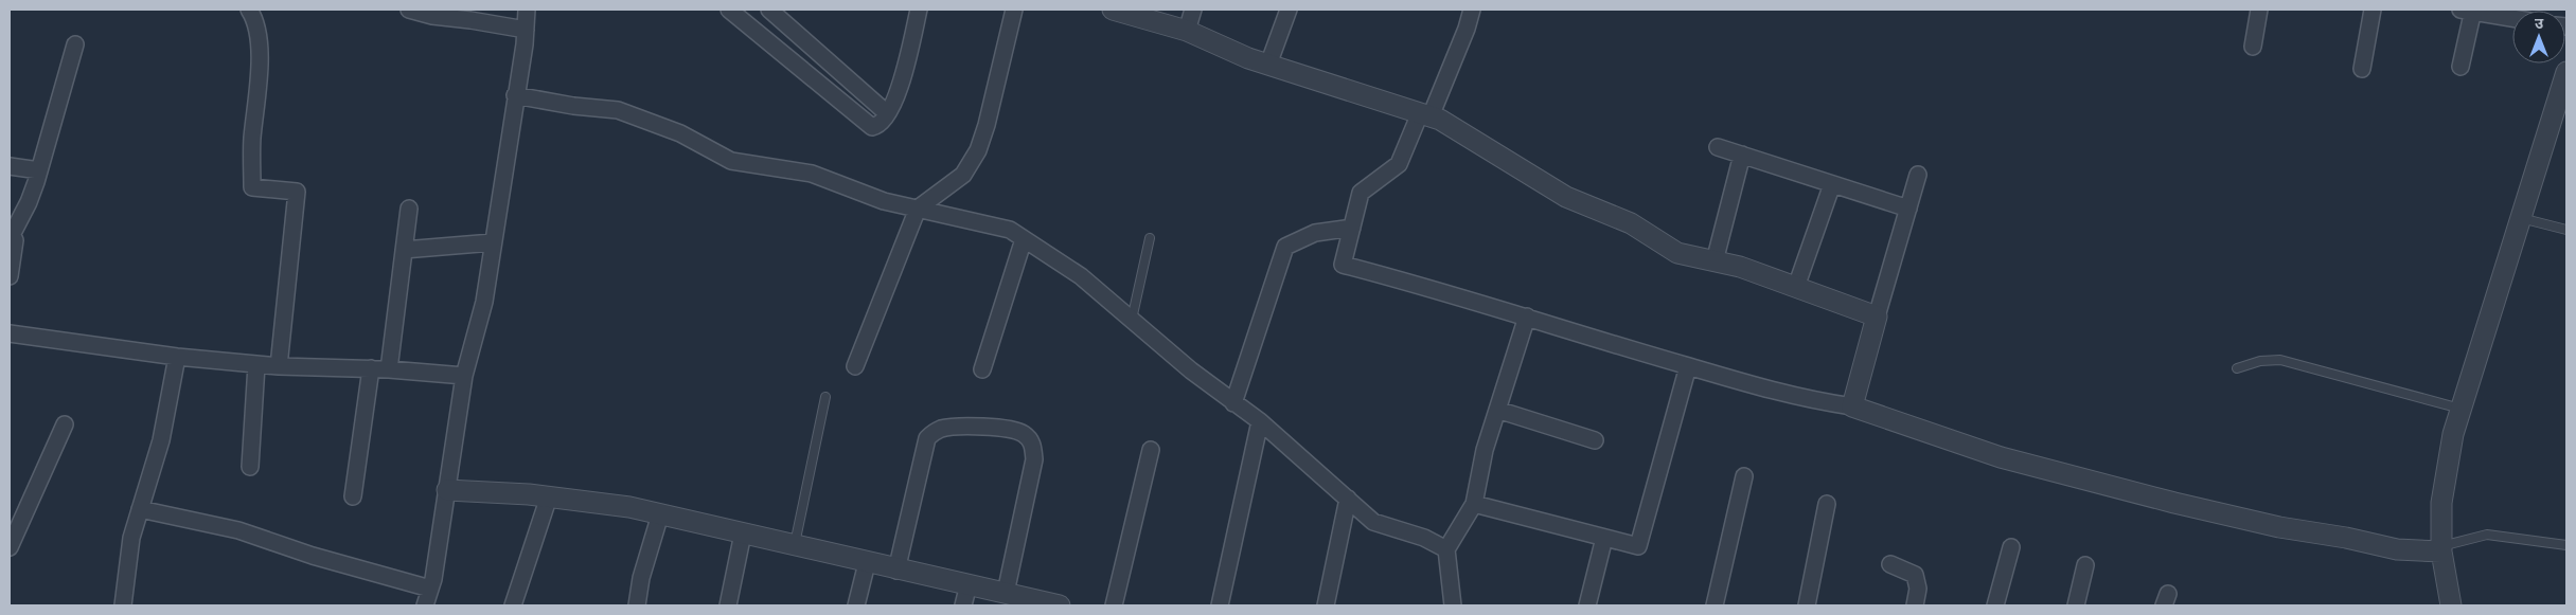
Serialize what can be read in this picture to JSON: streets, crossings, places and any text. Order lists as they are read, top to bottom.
{
  "north": "top"
}
